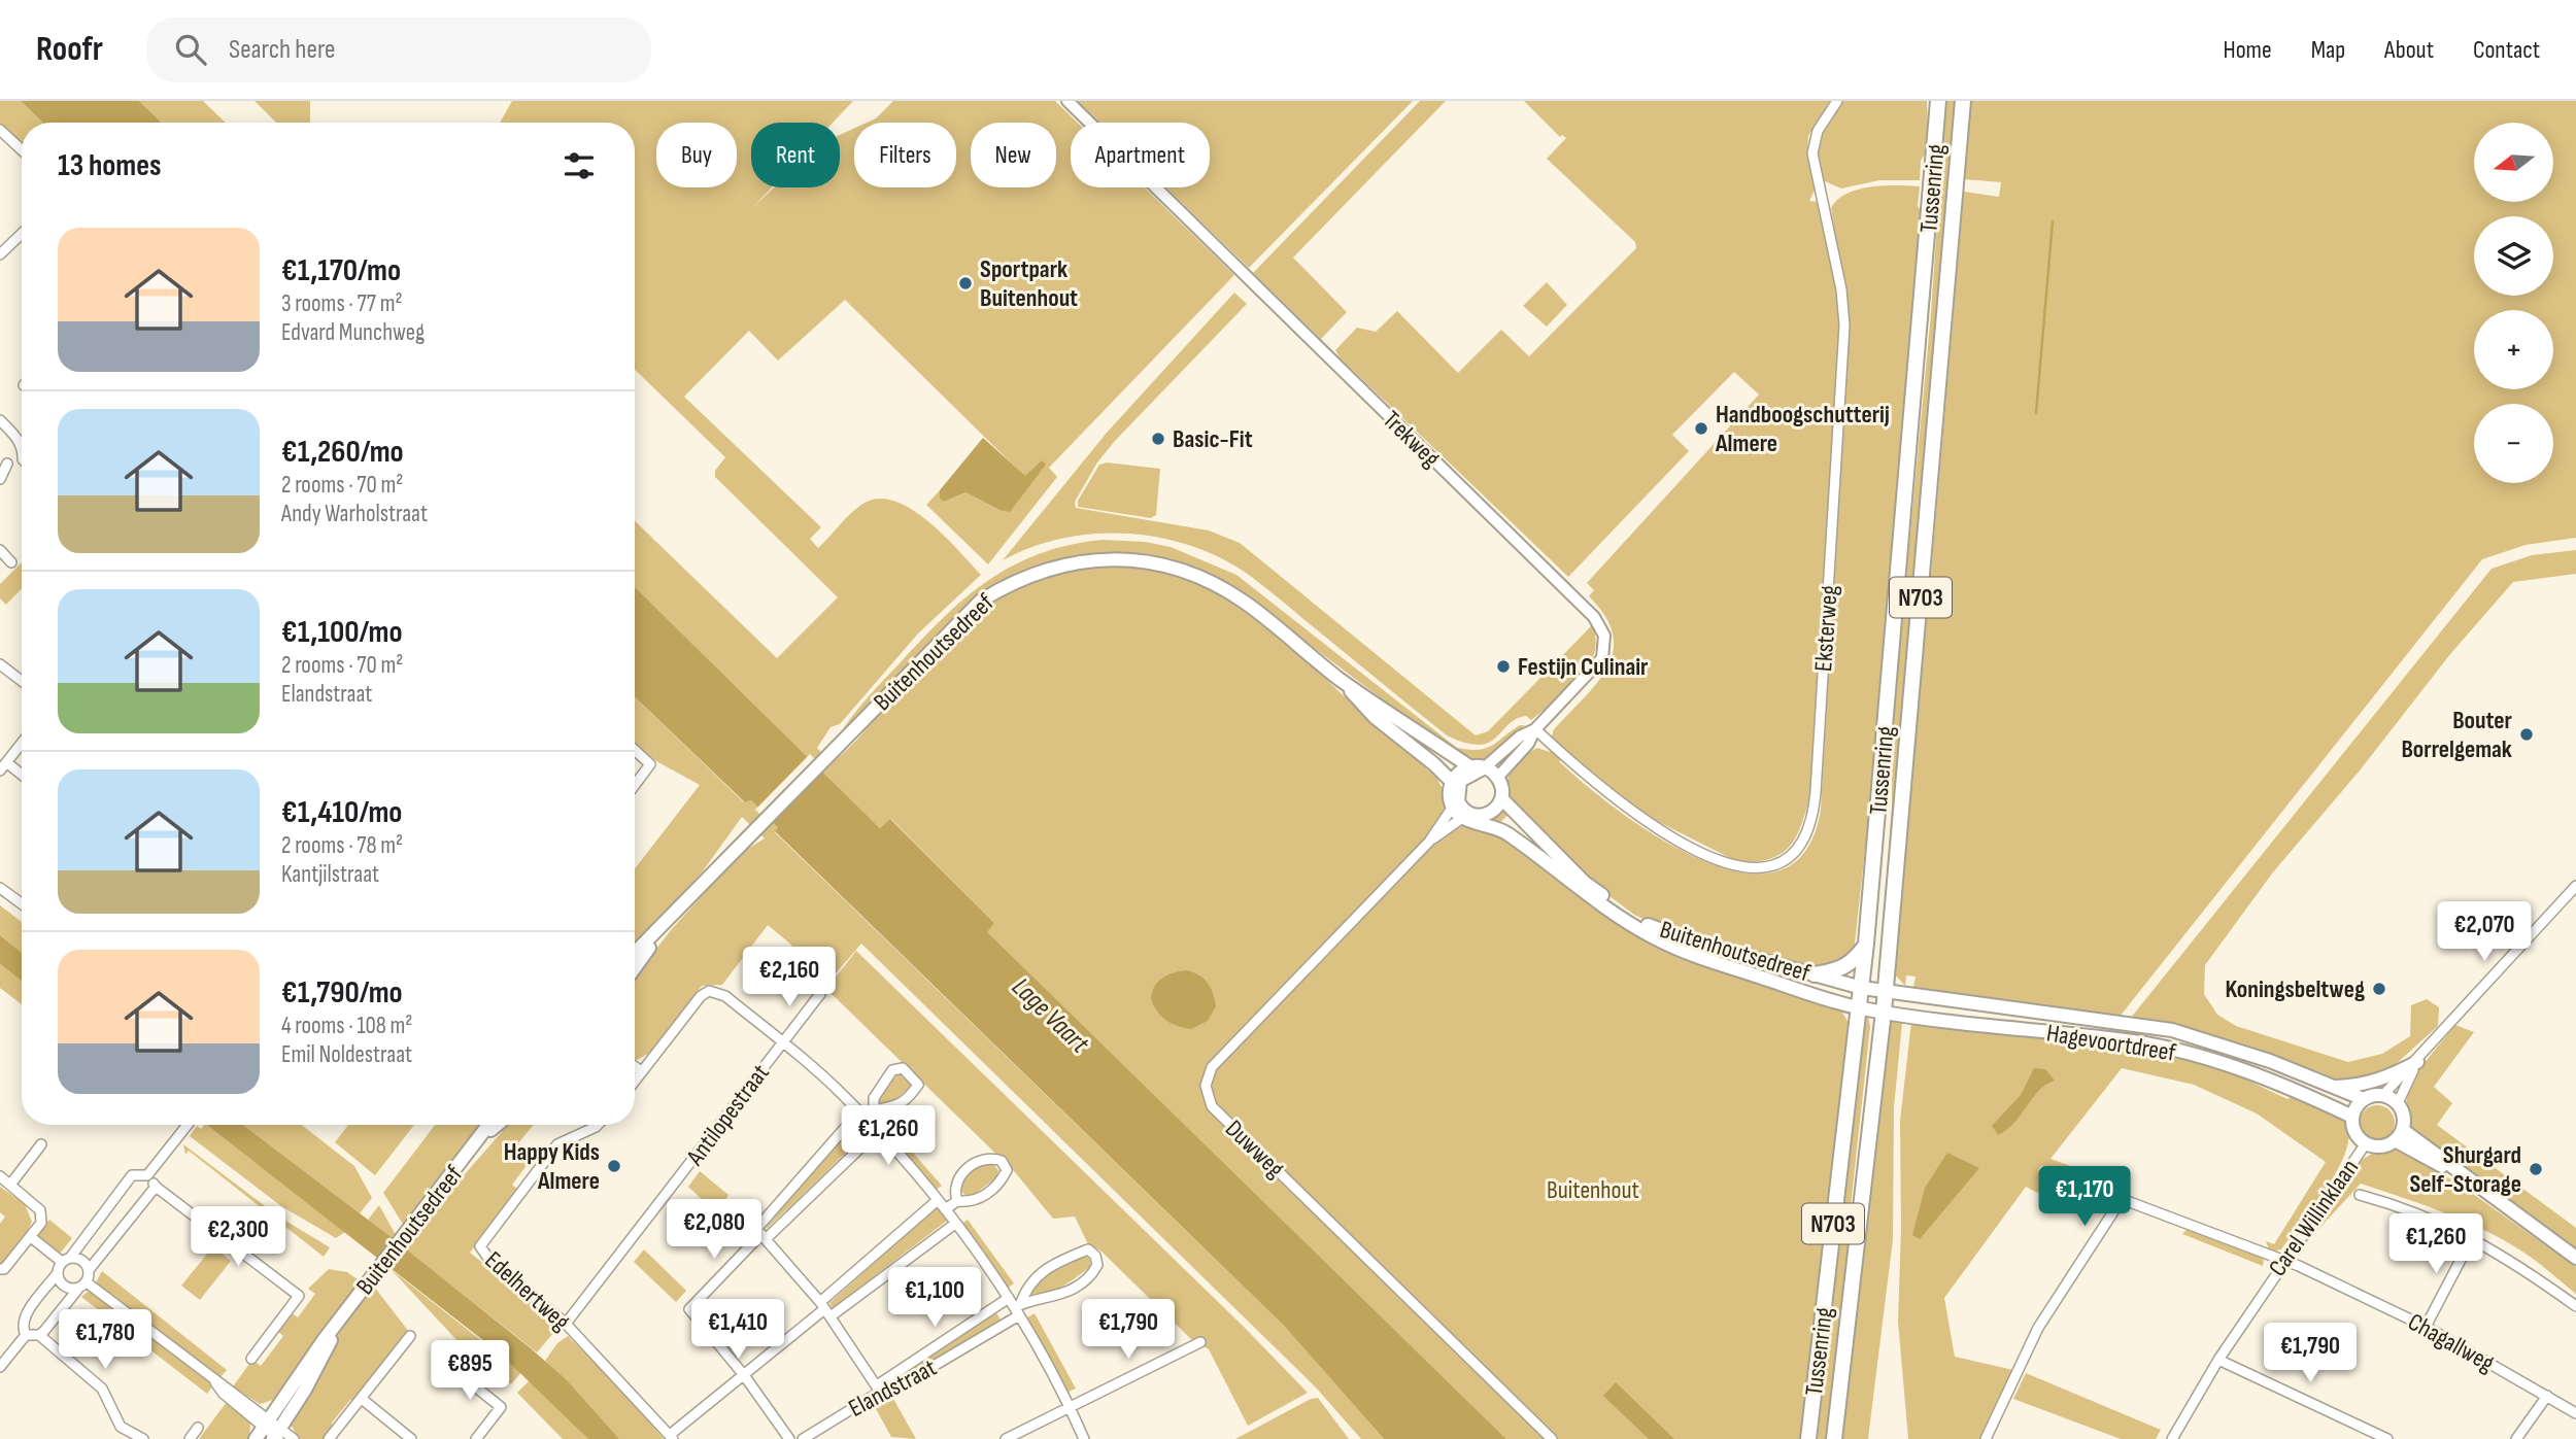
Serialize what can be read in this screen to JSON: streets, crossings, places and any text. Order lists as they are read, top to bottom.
{
  "streets": {
    "highway": ["Tussenring", "N703"],
    "main road": ["Buitenhoutsedreef", "Hagevoortdreef"],
    "street": [
      "Trekweg",
      "Eksterweg",
      "Antilopestraat",
      "Duwweg",
      "Carel Willinklaan",
      "Edelhertweg",
      "Chagallweg",
      "Elandstraat"
    ]
  },
  "crossings": [
    ["Tussenring", "Buitenhoutsedreef"],
    ["Tussenring", "Hagevoortdreef"],
    ["Trekweg", "Eksterweg"],
    ["Trekweg", "Buitenhoutsedreef"],
    ["Trekweg", "Duwweg"],
    ["Buitenhoutsedreef", "Hagevoortdreef"],
    ["Buitenhoutsedreef", "Duwweg"],
    ["Hagevoortdreef", "Carel Willinklaan"],
    ["Antilopestraat", "Edelhertweg"],
    ["Carel Willinklaan", "Chagallweg"]
  ],
  "water": ["Lage Vaart"],
  "parks": ["Buitenhout"],
  "places": [
    "Sportpark Buitenhout",
    "Handboogschutterij Almere",
    "Basic-Fit",
    "Festijn Culinair",
    "Bouter Borrelgemak",
    "Koningsbeltweg",
    "Happy Kids Almere",
    "Shurgard Self-Storage"
  ],
  "north": "left",
  "page": {
    "header": "Roofr",
    "search": "Search here",
    "nav": [
      "Home",
      "Map",
      "About",
      "Contact"
    ],
    "map_buttons": ["+", "−"],
    "chip": [
      "Buy",
      "Rent",
      "Filters",
      "New",
      "Apartment"
    ],
    "heading": "13 homes",
    "list": [
      {
        "name": "€1,170/mo",
        "note": "3 rooms · 77 m² · Edvard Munchweg"
      },
      {
        "name": "€1,260/mo",
        "note": "2 rooms · 70 m² · Andy Warholstraat"
      },
      {
        "name": "€1,100/mo",
        "note": "2 rooms · 70 m² · Elandstraat"
      },
      {
        "name": "€1,410/mo",
        "note": "2 rooms · 78 m² · Kantjilstraat"
      },
      {
        "name": "€1,790/mo",
        "note": "4 rooms · 108 m² · Emil Noldestraat"
      }
    ],
    "price": [
      "€2,070",
      "€2,160",
      "€1,260",
      "€1,170",
      "€2,080",
      "€2,300",
      "€1,260",
      "€1,100",
      "€1,410",
      "€1,790",
      "€1,780",
      "€1,790",
      "€895"
    ]
  }
}
